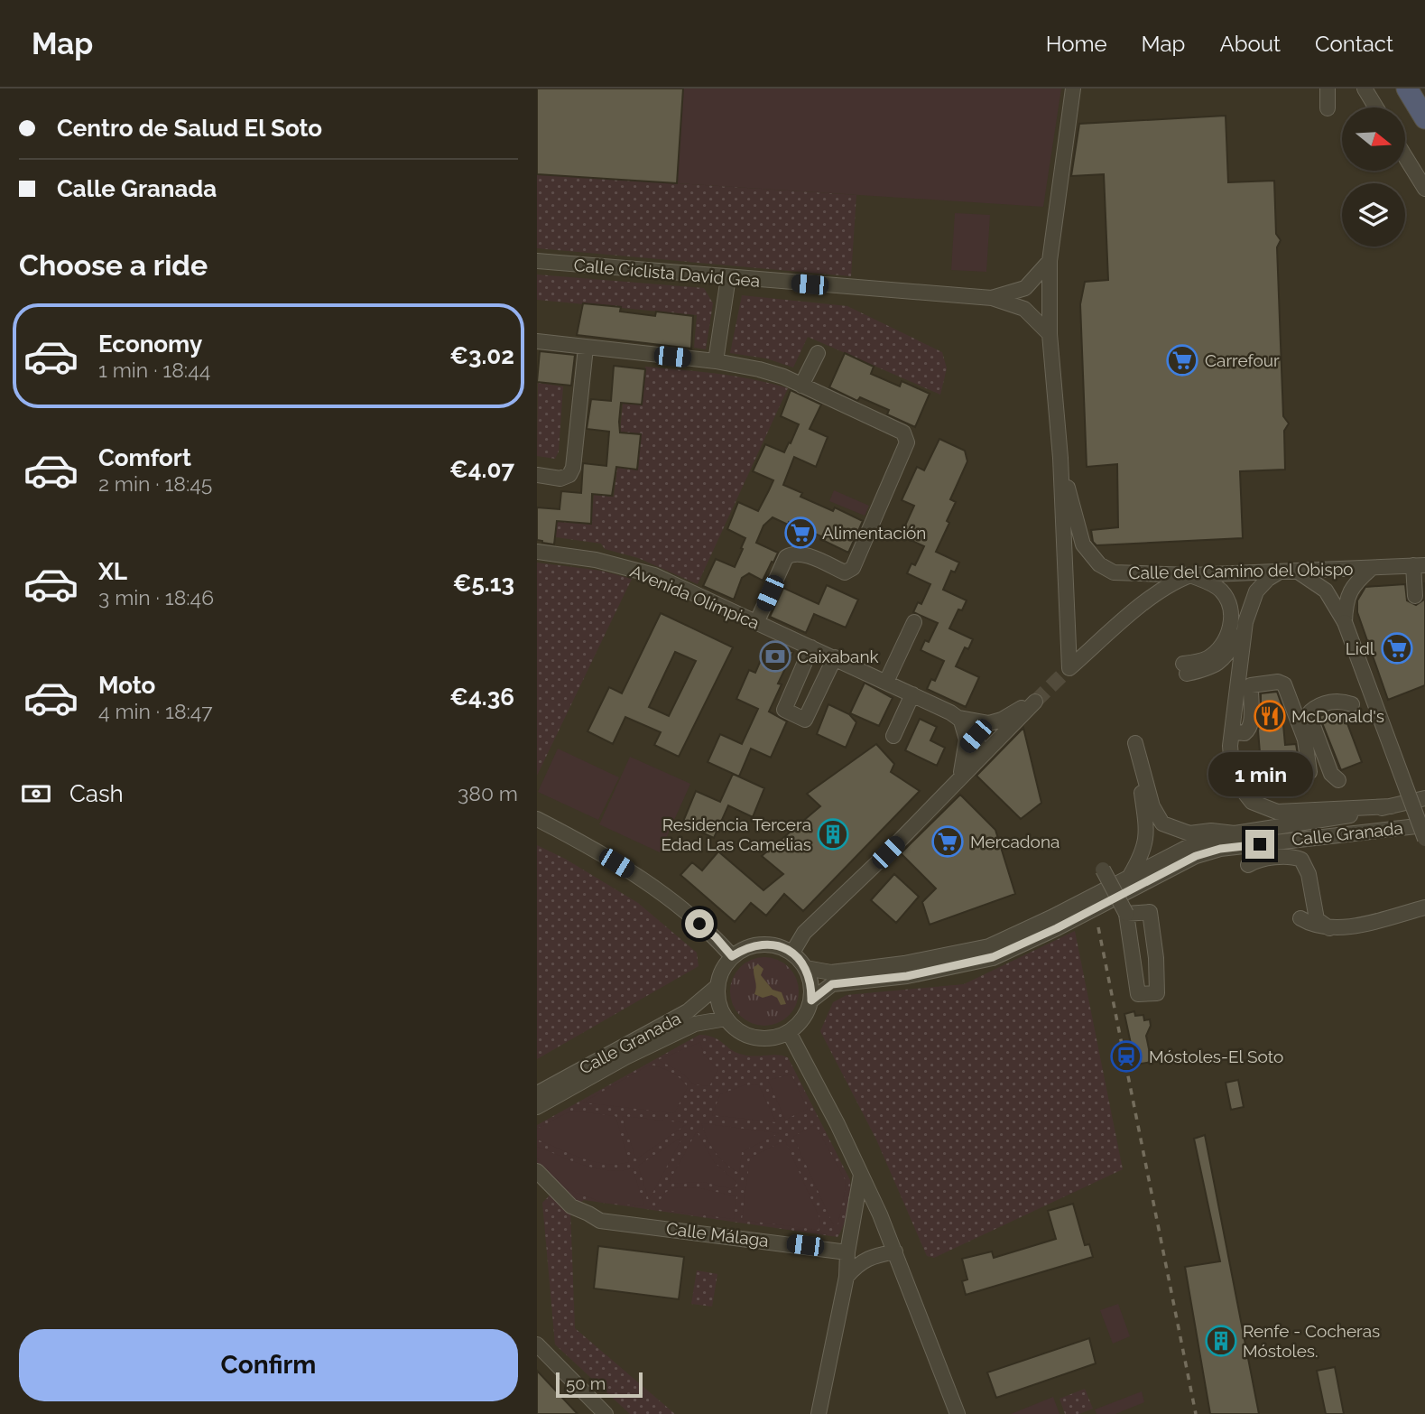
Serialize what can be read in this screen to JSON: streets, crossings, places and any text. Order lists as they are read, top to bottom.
{
  "streets": {
    "street": [
      "Calle Ciclista David Gea",
      "Calle del Camino del Obispo",
      "Avenida Olímpica",
      "Calle Granada",
      "Calle Málaga"
    ]
  },
  "places": {
    "supermarket": [
      "Carrefour",
      "Alimentación",
      "Lidl",
      "Mercadona"
    ],
    "bank": ["Caixabank"],
    "restaurant": ["McDonald's"],
    "building": ["Residencia Tercera Edad Las Camelias", "Renfe - Cocheras Móstoles."],
    "station": ["Móstoles-El Soto"]
  },
  "scale_bar": "50 m",
  "north": "right",
  "page": {
    "header": "Map",
    "nav": [
      "Home",
      "Map",
      "About",
      "Contact"
    ],
    "banner": ["Centro de Salud El Soto", "Calle Granada"],
    "heading": "Choose a ride",
    "list": [
      {
        "name": "Economy",
        "note": "1 min · 18:44",
        "value": "€3.02"
      },
      {
        "name": "Comfort",
        "note": "2 min · 18:45",
        "value": "€4.07"
      },
      {
        "name": "XL",
        "note": "3 min · 18:46",
        "value": "€5.13"
      },
      {
        "name": "Moto",
        "note": "4 min · 18:47",
        "value": "€4.36"
      }
    ],
    "bubble": "1 min",
    "pay": ["Cash", "380 m"],
    "buttons": "Confirm",
    "scale": "50 m"
  }
}
